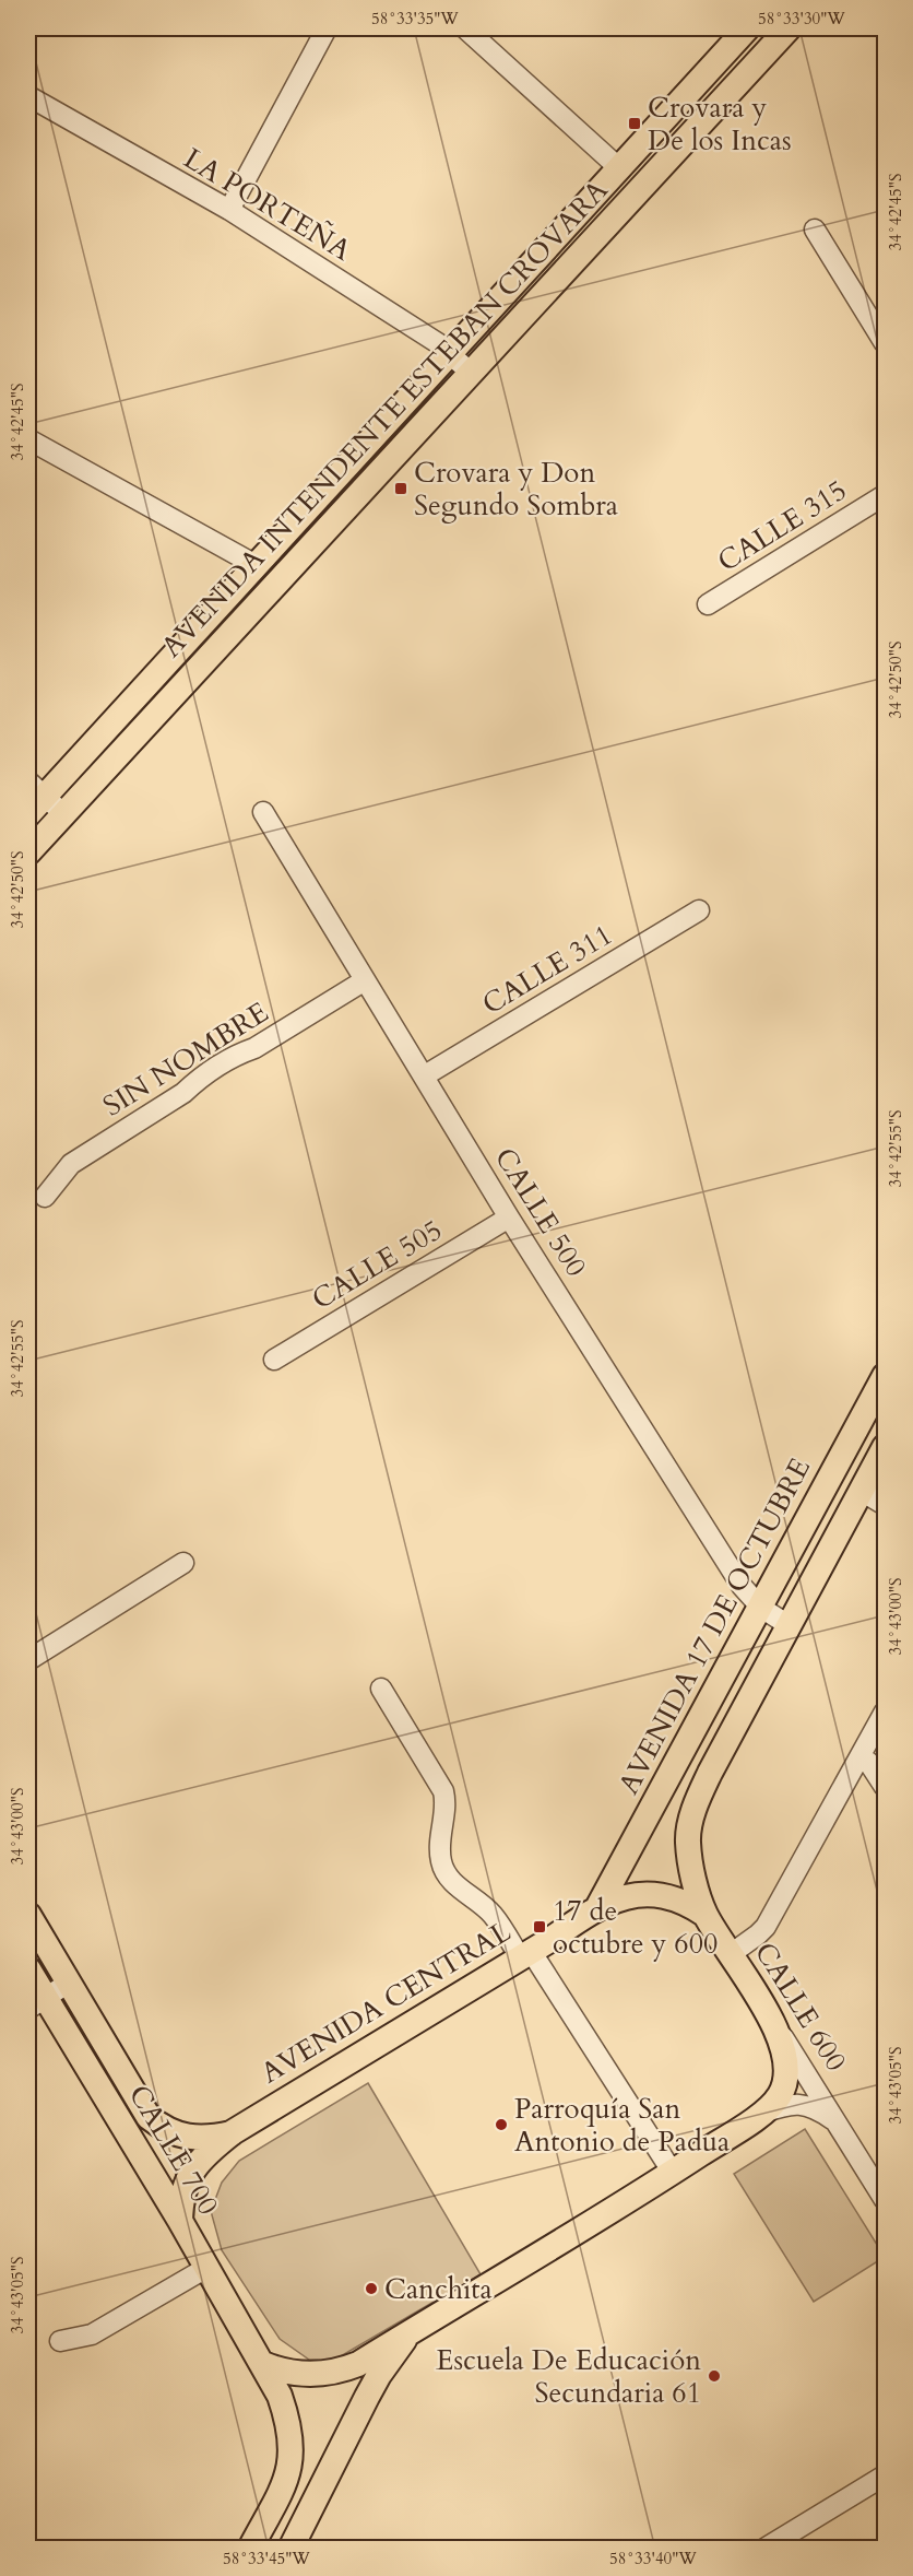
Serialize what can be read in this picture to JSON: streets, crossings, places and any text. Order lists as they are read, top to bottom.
{
  "streets": {
    "main road": [
      "AVENIDA INTENDENTE ESTEBAN CROVARA",
      "AVENIDA 17 DE OCTUBRE",
      "AVENIDA CENTRAL",
      "CALLE 600",
      "CALLE 700"
    ],
    "street": [
      "LA PORTEÑA",
      "CALLE 315",
      "CALLE 311",
      "SIN NOMBRE",
      "CALLE 500",
      "CALLE 505"
    ]
  },
  "crossings": [
    ["LA PORTEÑA", "AVENIDA INTENDENTE ESTEBAN CROVARA"],
    ["CALLE 311", "CALLE 500"],
    ["SIN NOMBRE", "CALLE 500"],
    ["CALLE 500", "CALLE 505"],
    ["CALLE 500", "AVENIDA 17 DE OCTUBRE"],
    ["AVENIDA 17 DE OCTUBRE", "AVENIDA CENTRAL"],
    ["AVENIDA CENTRAL", "CALLE 600"],
    ["AVENIDA CENTRAL", "CALLE 700"]
  ],
  "places": {
    "transit": ["Crovara y De los Incas", "Crovara y Don Segundo Sombra", "17 de octubre y 600"],
    "other": ["Parroquía San Antonio de Padua", "Canchita", "Escuela De Educación Secundaria 61"]
  },
  "coordinates": [
    "58°33'35\"W",
    "58°33'30\"W",
    "34°42'45\"S",
    "34°42'50\"S",
    "34°42'55\"S",
    "34°43'00\"S",
    "34°43'05\"S",
    "58°33'45\"W",
    "58°33'40\"W"
  ]
}
